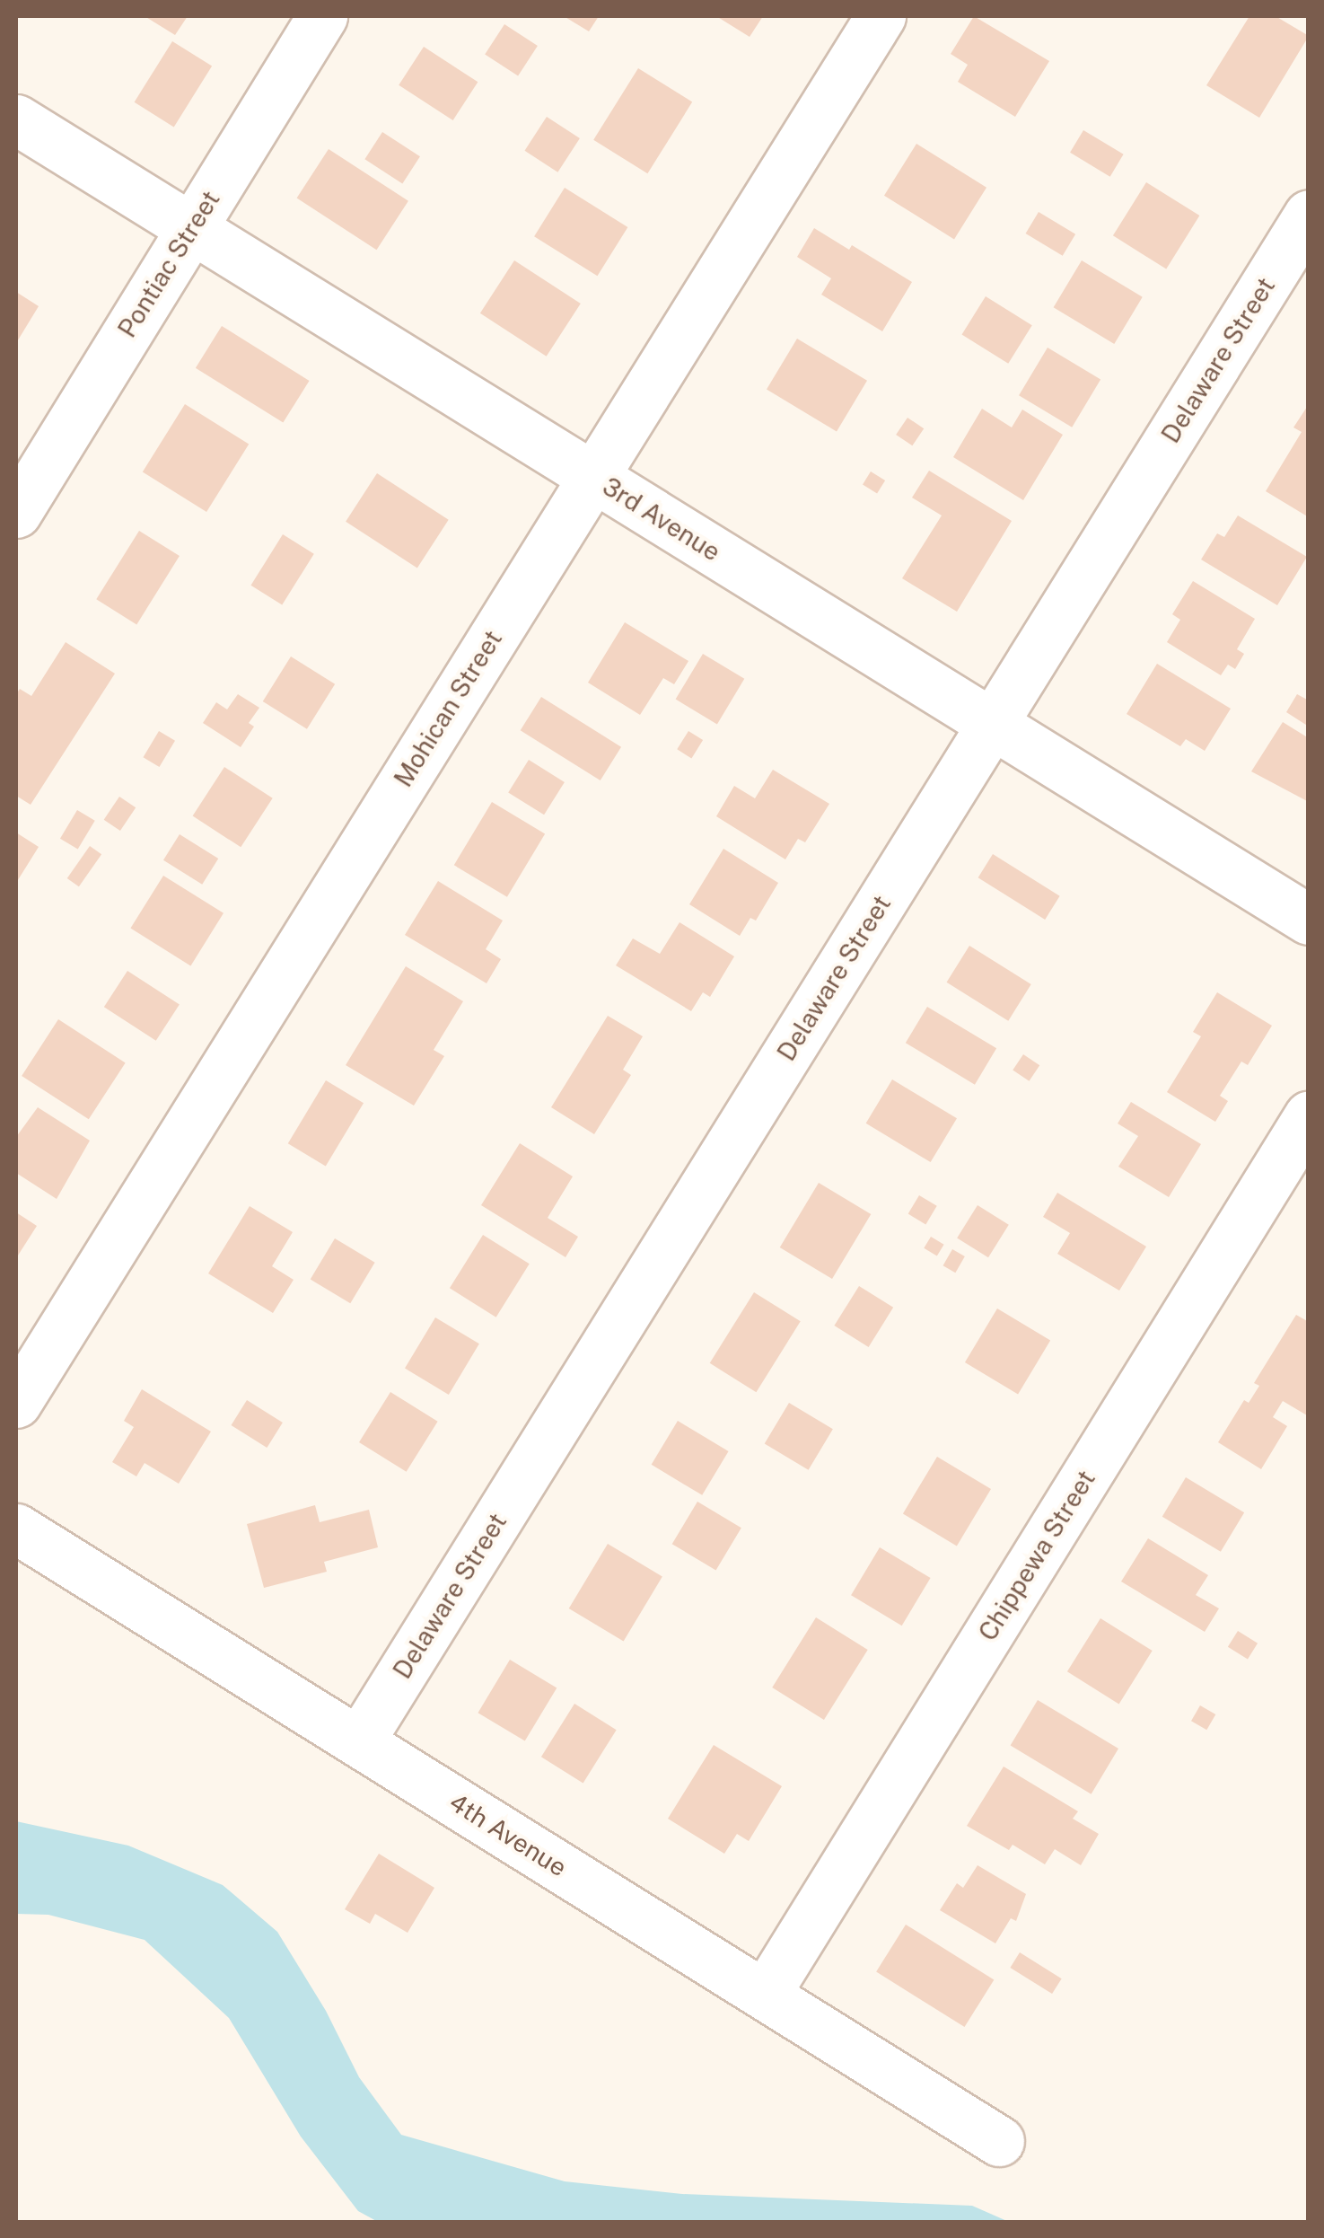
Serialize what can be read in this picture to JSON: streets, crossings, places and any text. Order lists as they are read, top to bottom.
{
  "streets": {
    "street": [
      "Pontiac Street",
      "Delaware Street",
      "3rd Avenue",
      "Mohican Street",
      "Chippewa Street",
      "4th Avenue"
    ]
  },
  "crossings": [
    ["Pontiac Street", "3rd Avenue"],
    ["Delaware Street", "3rd Avenue"],
    ["Delaware Street", "4th Avenue"],
    ["3rd Avenue", "Mohican Street"],
    ["Chippewa Street", "4th Avenue"]
  ]
}
